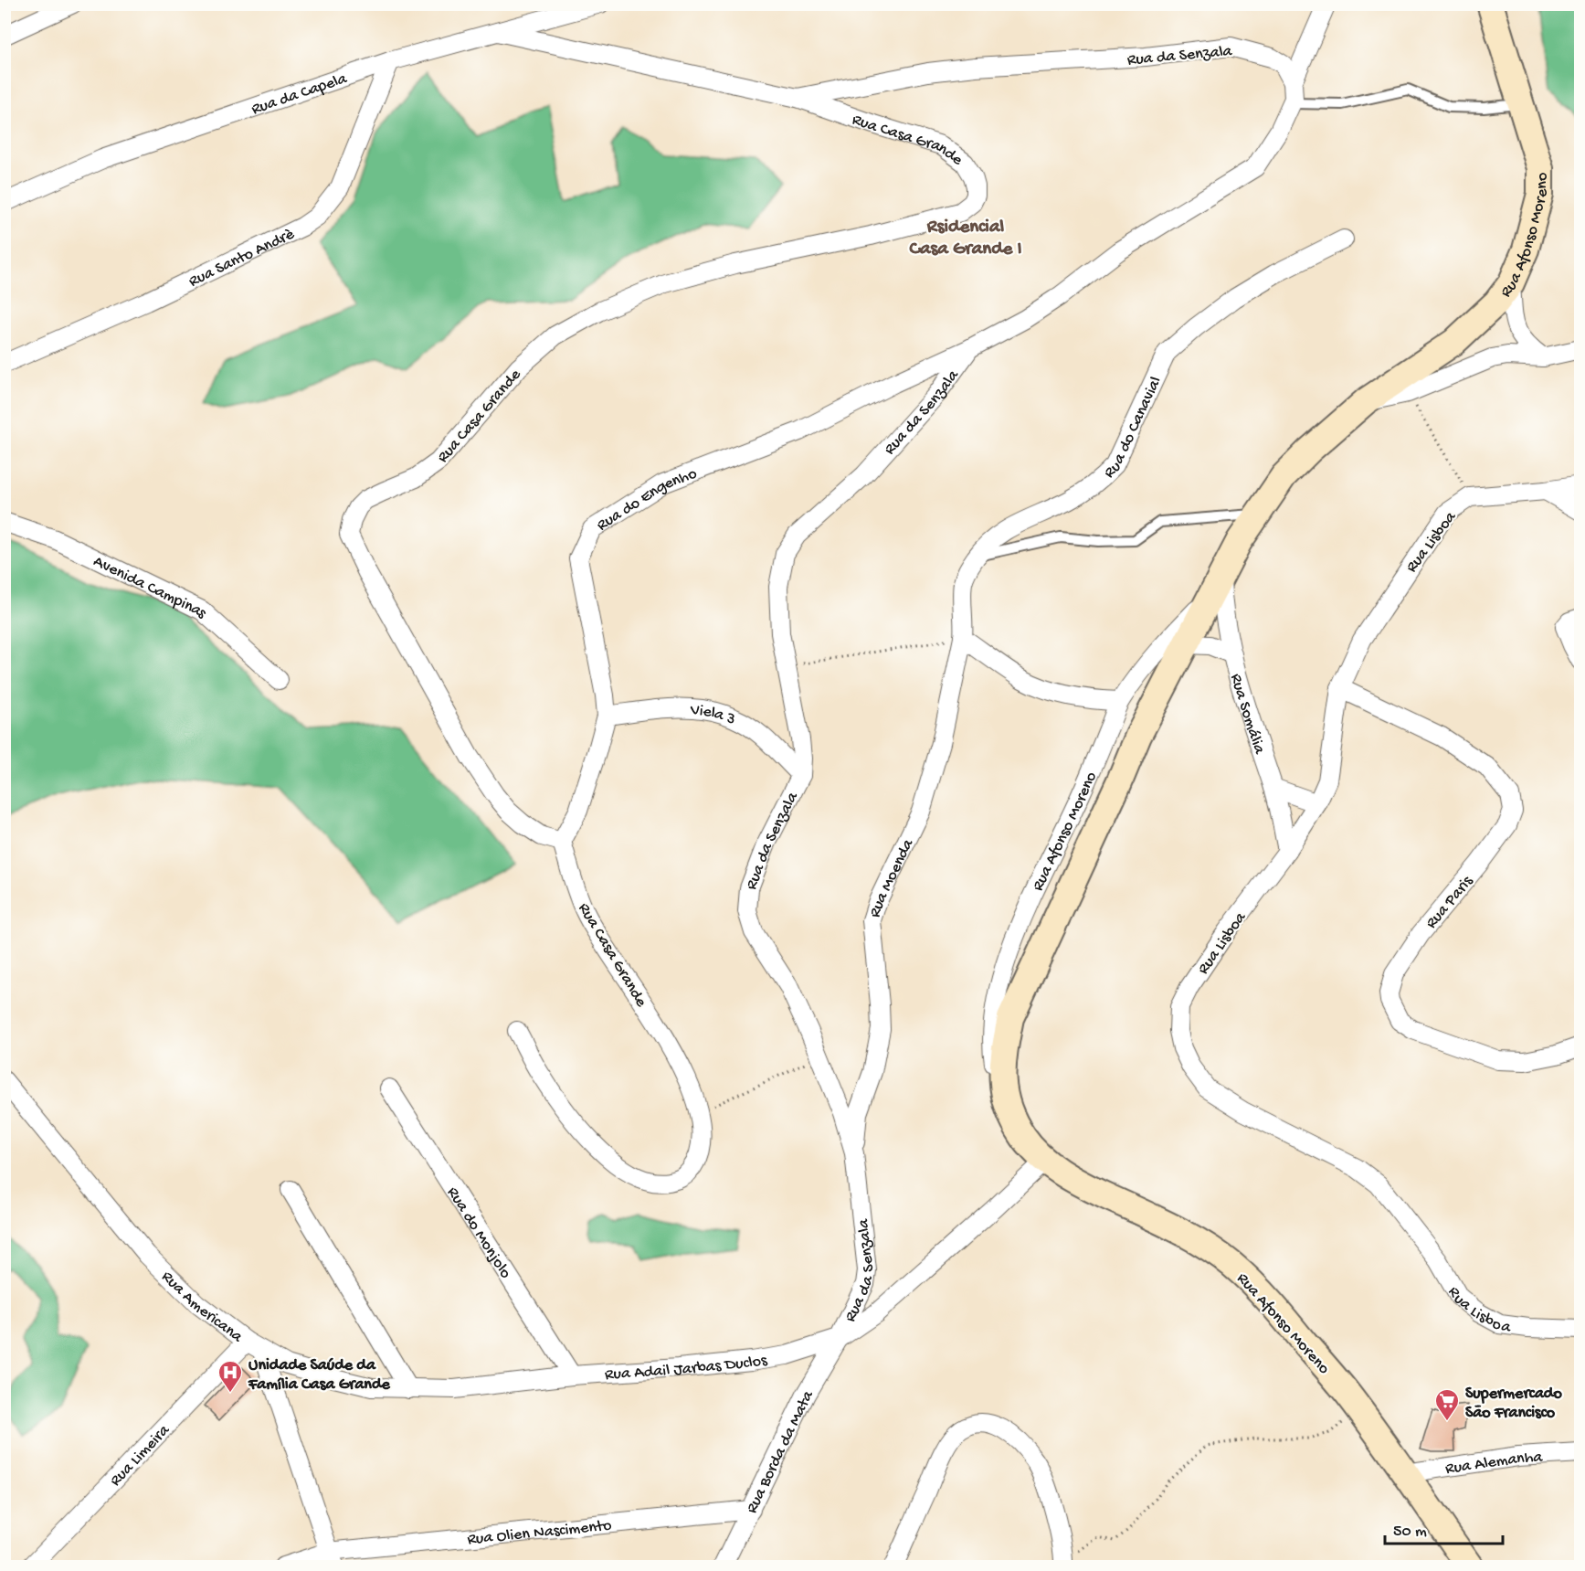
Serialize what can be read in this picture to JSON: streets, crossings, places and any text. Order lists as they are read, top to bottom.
{
  "streets": {
    "main road": ["Rua Afonso Moreno"],
    "street": [
      "Rua da Senzala",
      "Rua da Capela",
      "Rua Casa Grande",
      "Rua Santo Andrè",
      "Rua do Canavial",
      "Rua do Engenho",
      "Rua Lisboa",
      "Avenida Campinas",
      "Rua Somália",
      "Viela 3",
      "Rua Moenda",
      "Rua Paris",
      "Rua do Monjolo",
      "Rua Americana",
      "Rua Adail Jarbas Duclos",
      "Rua Borda da Mata",
      "Rua Limeira",
      "Rua Alemanha",
      "Rua Olien Nascimento"
    ]
  },
  "crossings": [
    ["Rua da Senzala", "Rua Casa Grande"],
    ["Rua da Senzala", "Rua do Engenho"],
    ["Rua da Senzala", "Viela 3"],
    ["Rua da Senzala", "Rua Moenda"],
    ["Rua da Senzala", "Rua Adail Jarbas Duclos"],
    ["Rua da Senzala", "Rua Borda da Mata"],
    ["Rua da Capela", "Rua Casa Grande"],
    ["Rua da Capela", "Rua Santo Andrè"],
    ["Rua Casa Grande", "Rua do Engenho"],
    ["Rua Afonso Moreno", "Rua Somália"],
    ["Rua Afonso Moreno", "Rua Adail Jarbas Duclos"],
    ["Rua Afonso Moreno", "Rua Alemanha"],
    ["Rua do Canavial", "Rua Moenda"],
    ["Rua do Engenho", "Viela 3"],
    ["Rua Lisboa", "Rua Somália"],
    ["Rua Lisboa", "Rua Paris"],
    ["Rua do Monjolo", "Rua Adail Jarbas Duclos"],
    ["Rua Americana", "Rua Adail Jarbas Duclos"],
    ["Rua Americana", "Rua Limeira"],
    ["Rua Adail Jarbas Duclos", "Rua Borda da Mata"],
    ["Rua Borda da Mata", "Rua Olien Nascimento"]
  ],
  "districts": ["Rsidencial Casa Grande I"],
  "places": {
    "hospital": ["Unidade Saúde da Família Casa Grande"],
    "supermarket": ["Supermercado São Francisco"]
  },
  "scale_bar": "50 m"
}
